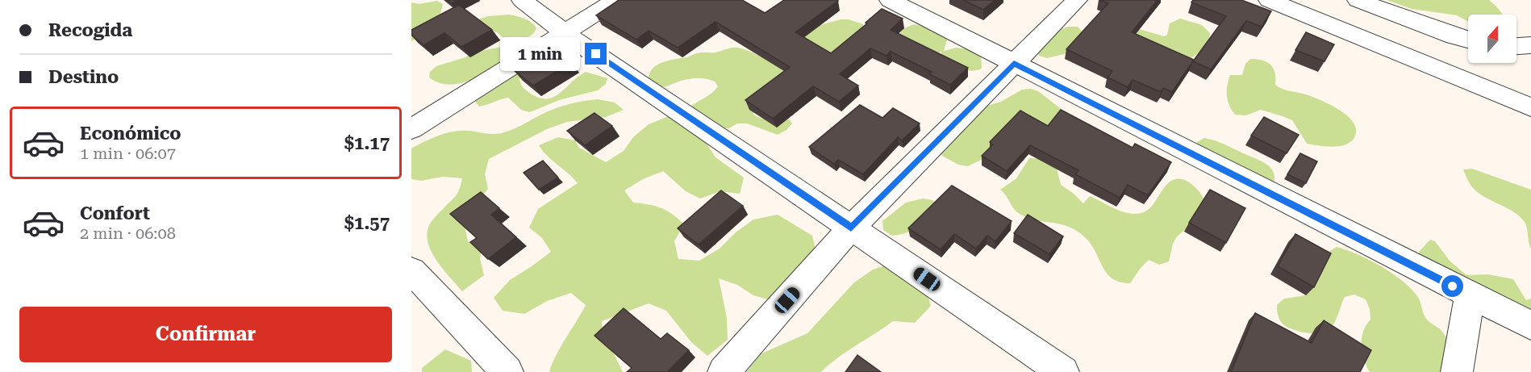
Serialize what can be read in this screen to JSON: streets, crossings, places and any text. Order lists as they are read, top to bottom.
{
  "north": "top",
  "page": {
    "banner": ["Recogida", "Destino"],
    "bubble": "1 min",
    "list": [
      {
        "name": "Económico",
        "note": "1 min · 06:07",
        "value": "$1.17"
      },
      {
        "name": "Confort",
        "note": "2 min · 06:08",
        "value": "$1.57"
      }
    ],
    "buttons": "Confirmar"
  }
}
